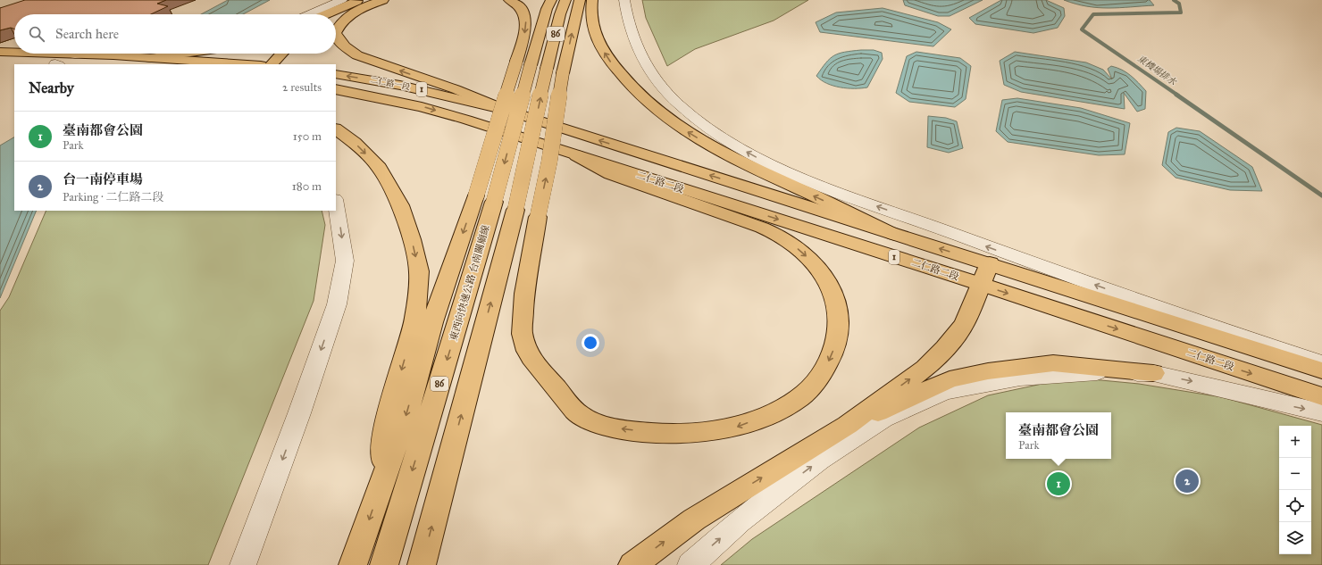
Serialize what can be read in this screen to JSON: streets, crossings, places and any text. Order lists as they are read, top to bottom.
{
  "streets": {
    "main road": [
      "86",
      "二仁路一段",
      "1",
      "二仁路二段",
      "東西向快速公路 台南關廟線"
    ]
  },
  "crossings": [
    ["二仁路一段", "1"],
    ["二仁路一段", "二仁路二段"]
  ],
  "water": ["東機場排水"],
  "page": {
    "search": "Search here",
    "heading": ["Nearby", "2 results"],
    "list": [
      {
        "mark": "1",
        "name": "臺南都會公園",
        "note": "Park",
        "value": "150 m"
      },
      {
        "mark": "2",
        "name": "台一南停車場",
        "note": "Parking · 二仁路二段",
        "value": "180 m"
      }
    ],
    "popup": ["臺南都會公園", "Park"],
    "map_buttons": ["+", "−"],
    "pins": ["2", "1"]
  }
}
